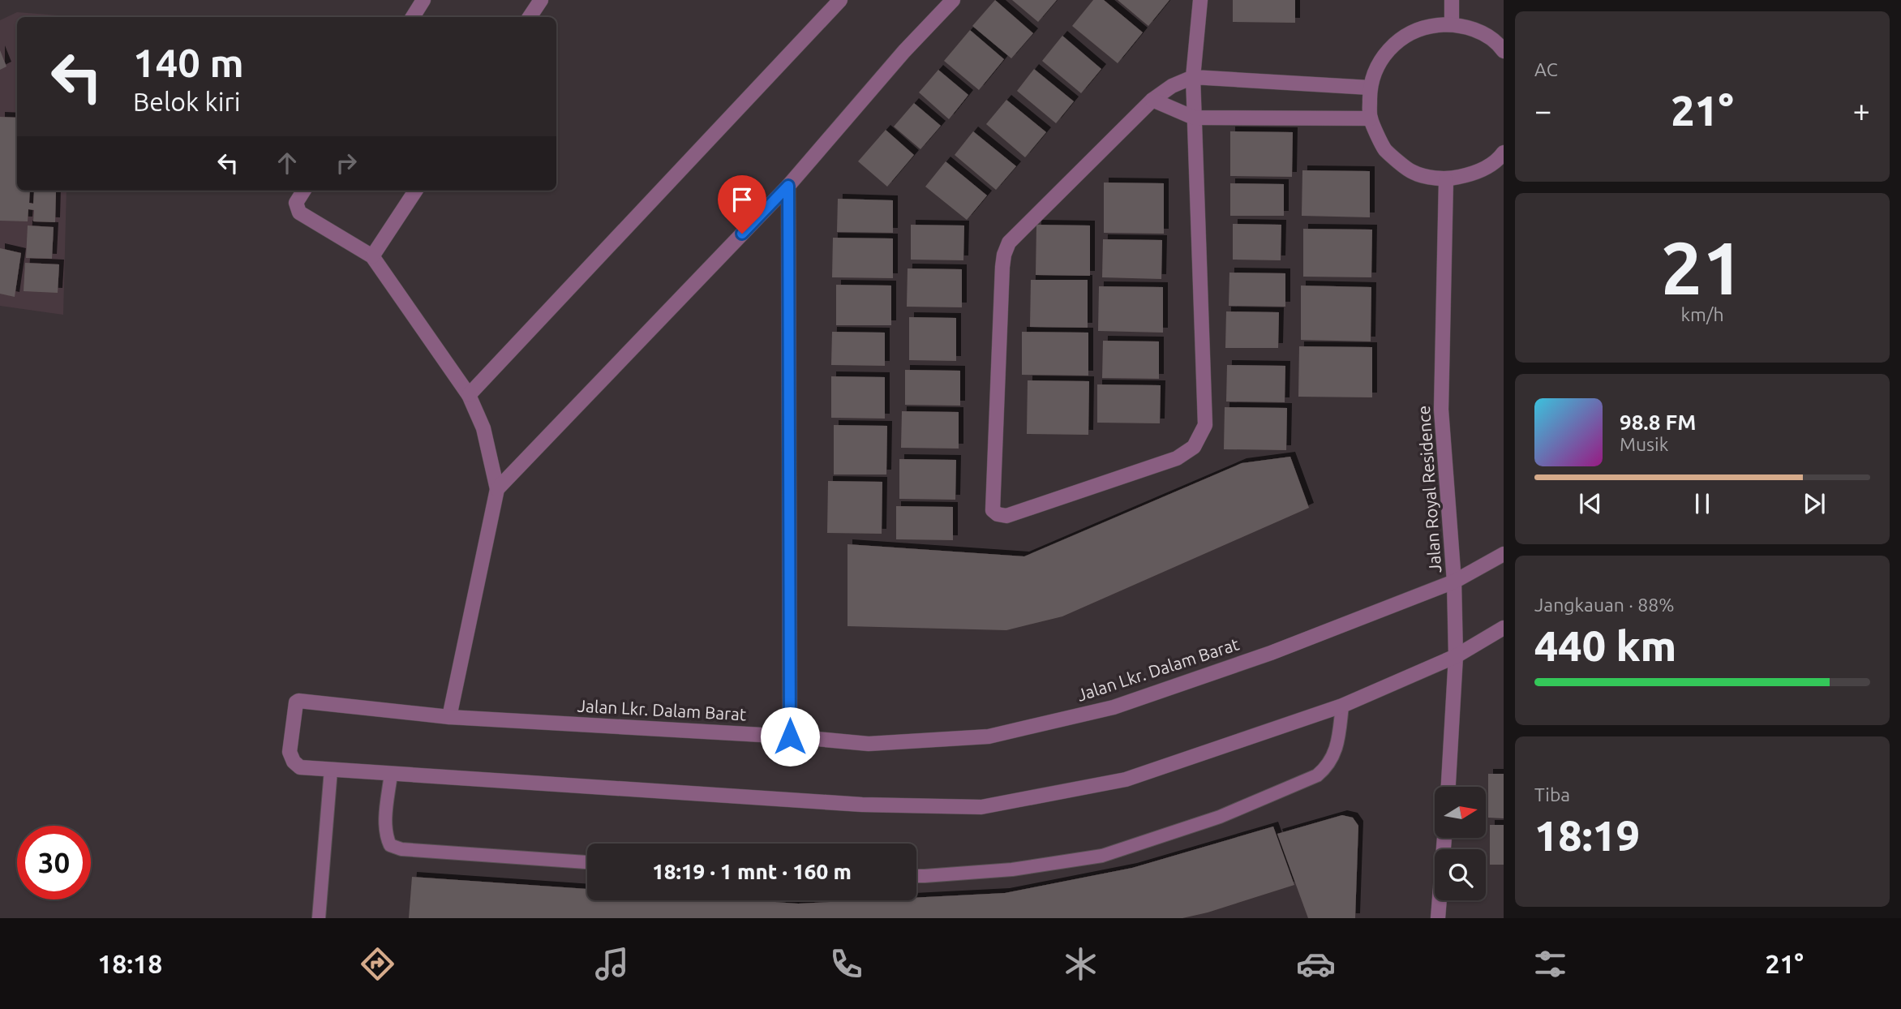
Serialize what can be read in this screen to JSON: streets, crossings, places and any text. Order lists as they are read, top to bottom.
{
  "streets": {
    "street": ["Jalan Royal Residence", "Jalan Lkr. Dalam Barat"]
  },
  "crossings": [
    ["Jalan Royal Residence", "Jalan Lkr. Dalam Barat"]
  ],
  "north": "right",
  "page": {
    "tile": [
      "AC",
      ["21", "km/h"],
      ["Jangkauan · 88%", "440 km"],
      ["Tiba", "18:19"]
    ],
    "turn": ["140 m", "Belok kiri"],
    "heat": ["−", "21°", "+"],
    "song": ["98.8 FM", "Musik"],
    "limit": "30",
    "trip": "18:19 · 1 mnt · 160 m",
    "tabs": ["18:18", "21°"]
  }
}
